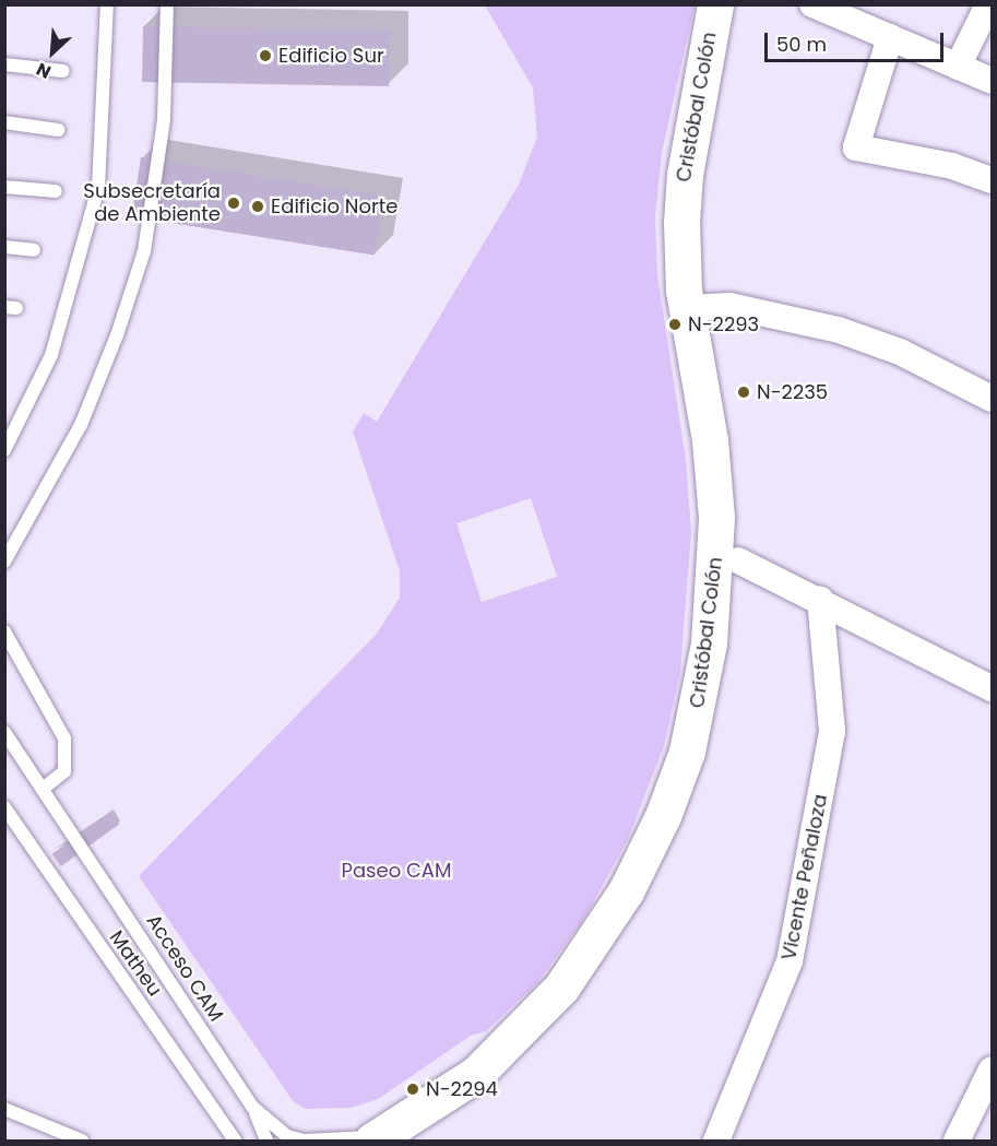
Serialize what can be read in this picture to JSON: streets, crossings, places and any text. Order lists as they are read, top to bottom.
{
  "streets": {
    "main road": ["Cristóbal Colón"],
    "street": ["Vicente Peñaloza"],
    "lane": ["Matheu", "Acceso CAM"]
  },
  "crossings": [
    ["Cristóbal Colón", "Acceso CAM"]
  ],
  "parks": ["Paseo CAM"],
  "places": [
    "Edificio Sur",
    "Subsecretaría de Ambiente",
    "Edificio Norte",
    "N-2293",
    "N-2235",
    "N-2294"
  ],
  "scale_bar": "50 m",
  "north": "bottom left"
}
